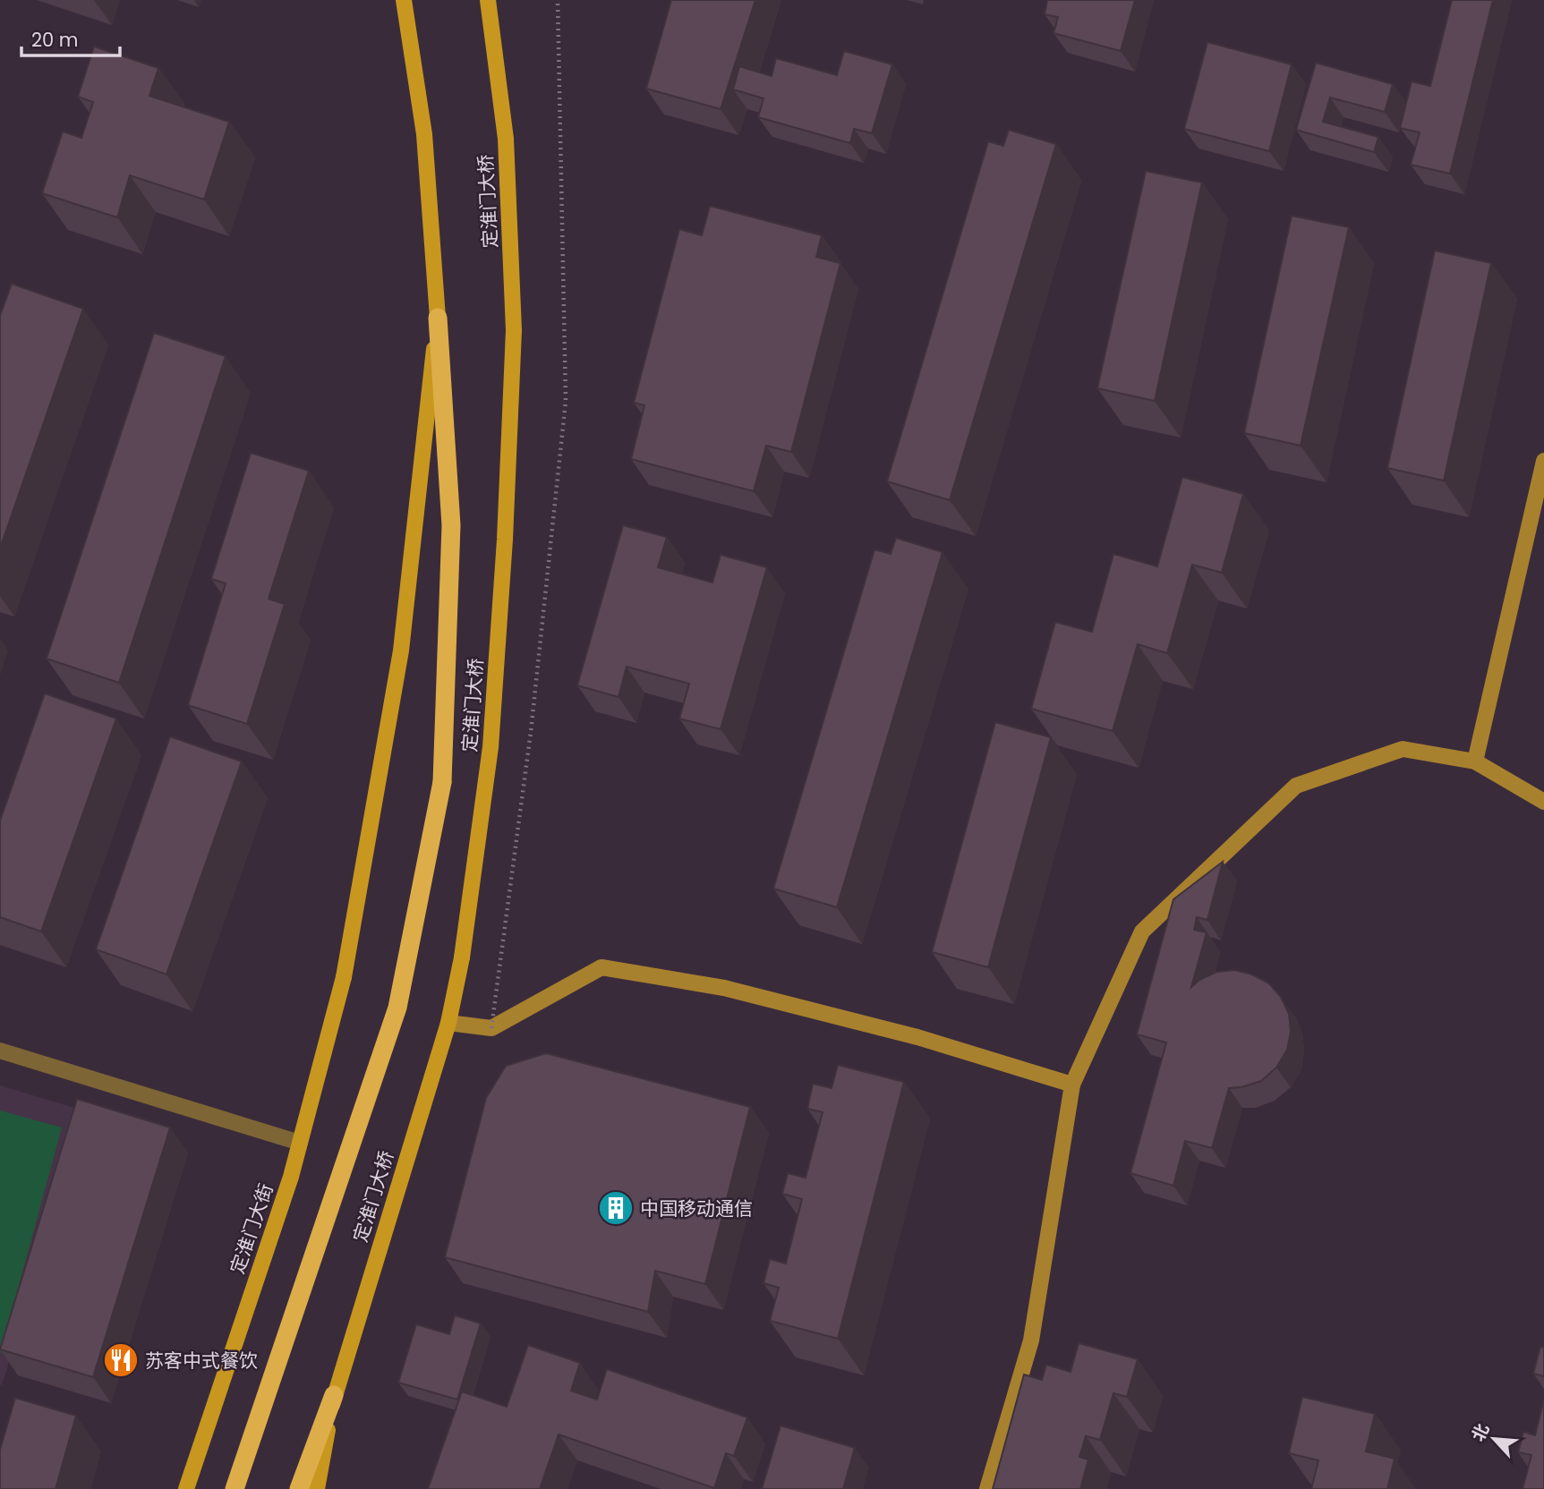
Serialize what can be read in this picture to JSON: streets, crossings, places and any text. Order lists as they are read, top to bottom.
{
  "streets": {
    "main road": ["定淮门大桥", "定淮门大街"]
  },
  "places": {
    "building": ["中国移动通信"],
    "restaurant": ["苏客中式餐饮"]
  },
  "scale_bar": "20 m",
  "north": "top left"
}
